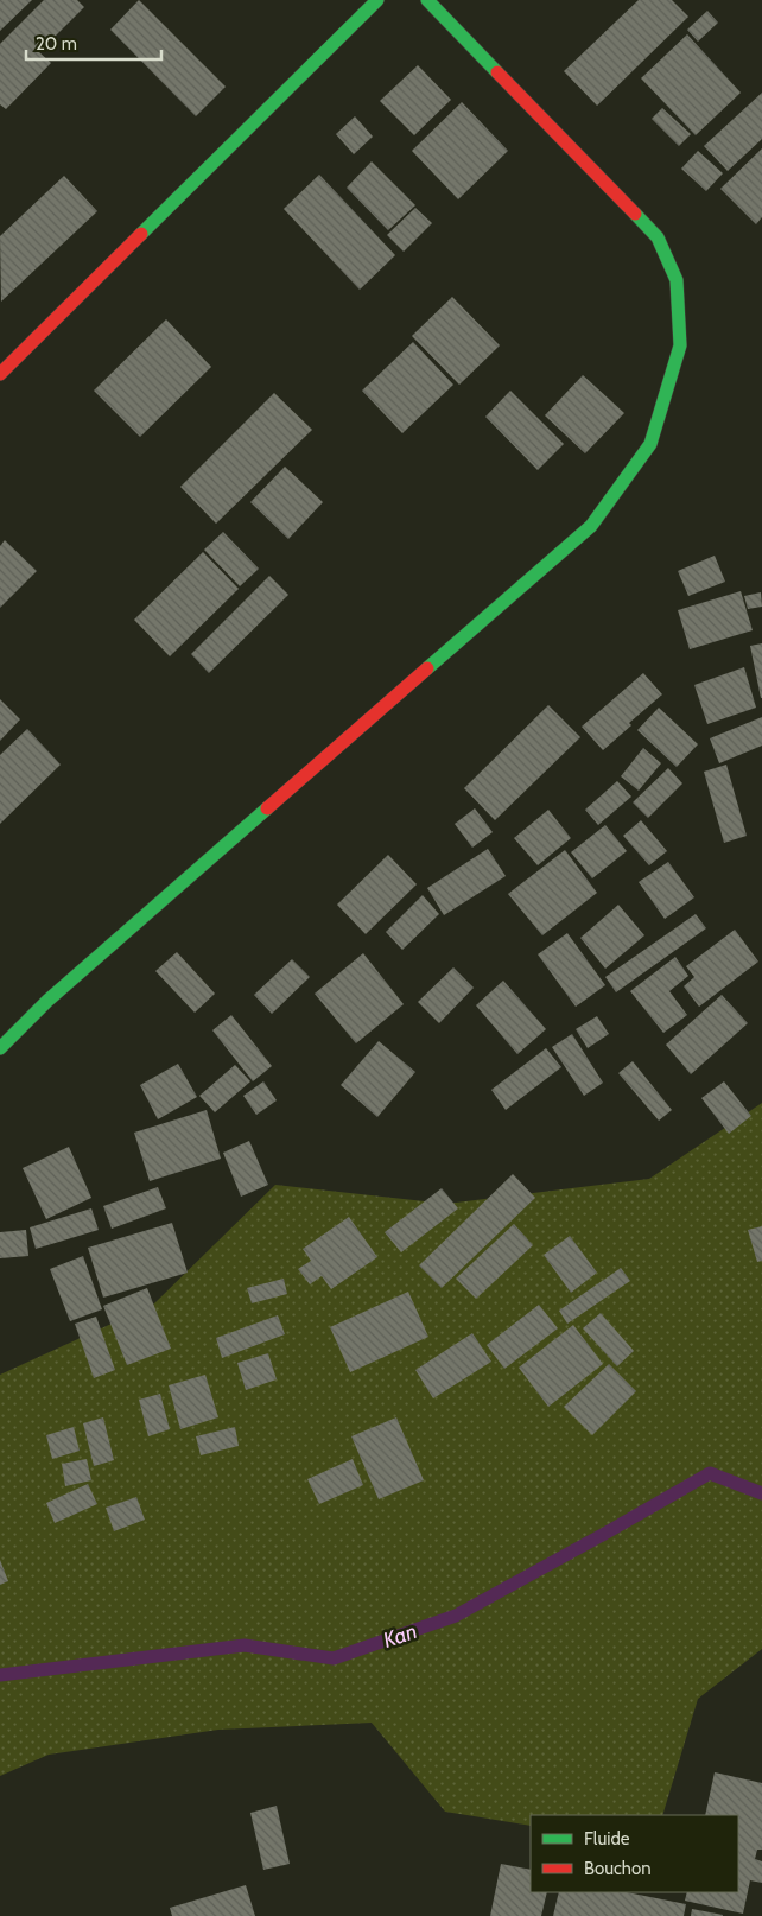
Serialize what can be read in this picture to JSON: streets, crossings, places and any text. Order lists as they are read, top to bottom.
{
  "water": ["Kan"],
  "legend": ["Fluide", "Bouchon"],
  "scale_bar": "20 m"
}
